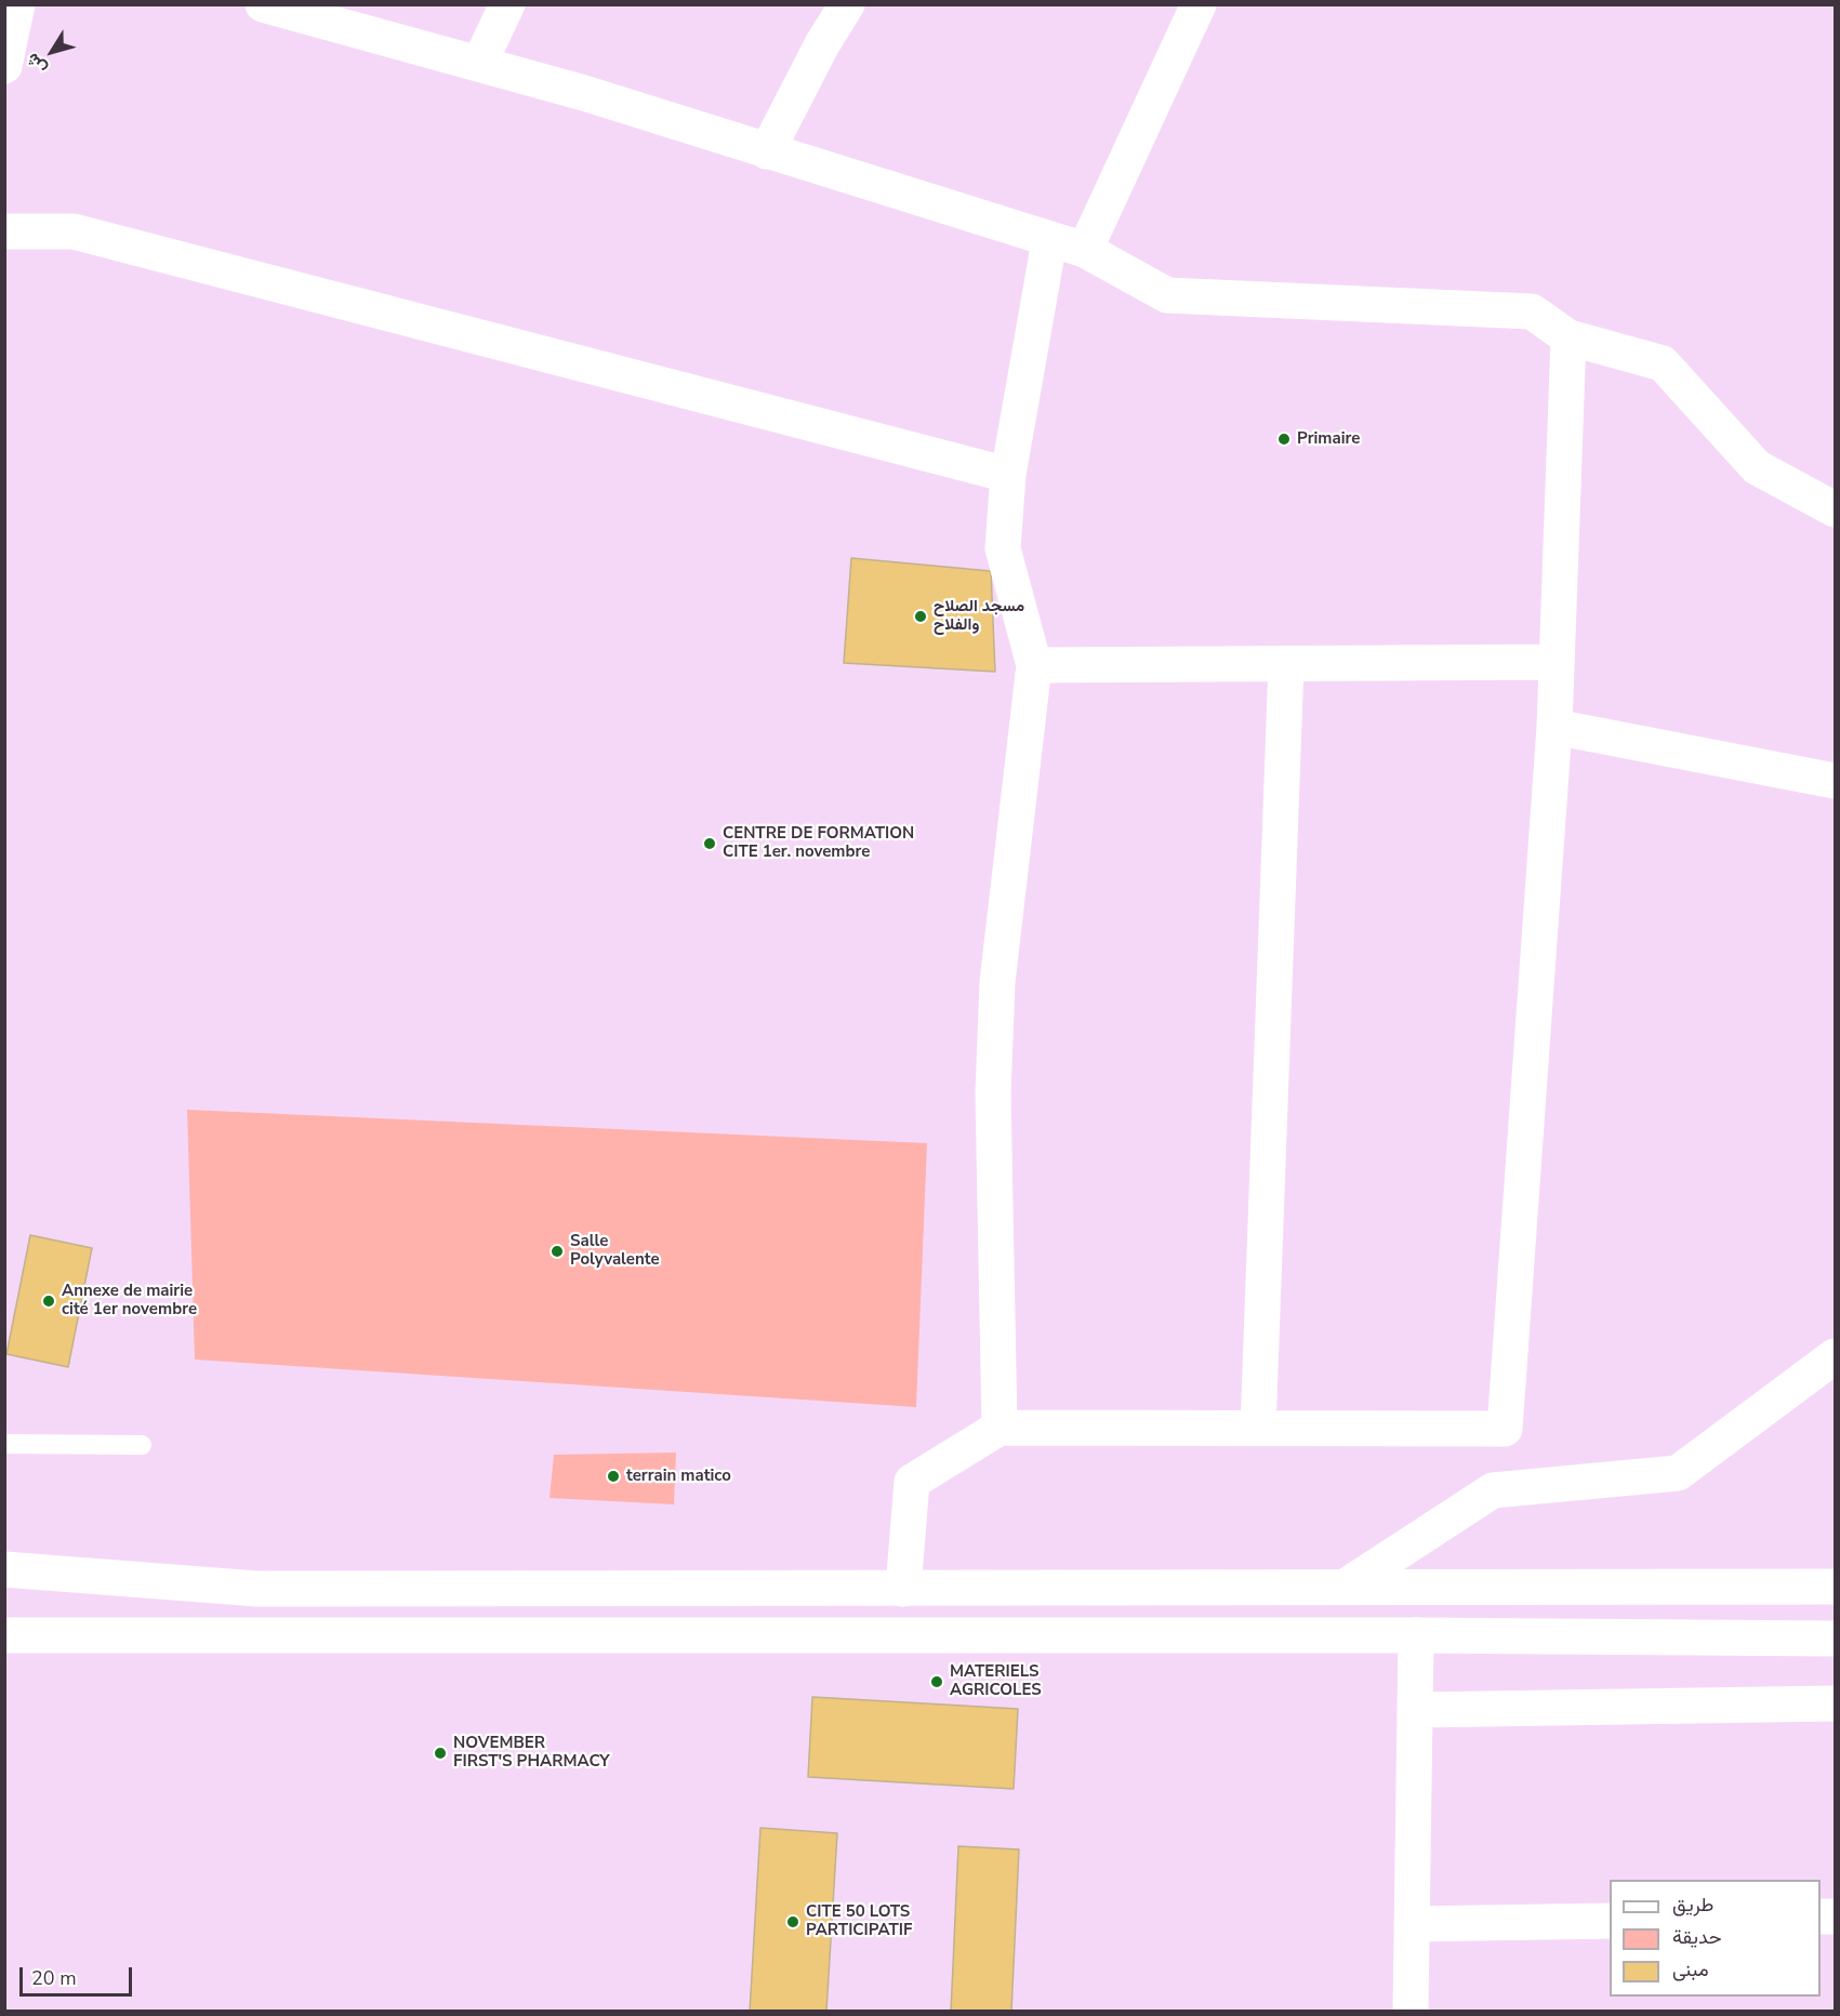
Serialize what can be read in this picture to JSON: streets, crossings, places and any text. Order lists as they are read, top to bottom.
{
  "places": [
    "Primaire",
    "مسجد الصلاح والفلاح",
    "CENTRE DE FORMATION CITE 1er. novembre",
    "Salle Polyvalente",
    "Annexe de mairie cité 1er novembre",
    "terrain matico",
    "MATERIELS AGRICOLES",
    "NOVEMBER FIRST'S PHARMACY",
    "CITE 50 LOTS PARTICIPATIF"
  ],
  "legend": ["طريق", "حديقة", "مبنى"],
  "scale_bar": "20 m",
  "north": "bottom left"
}
